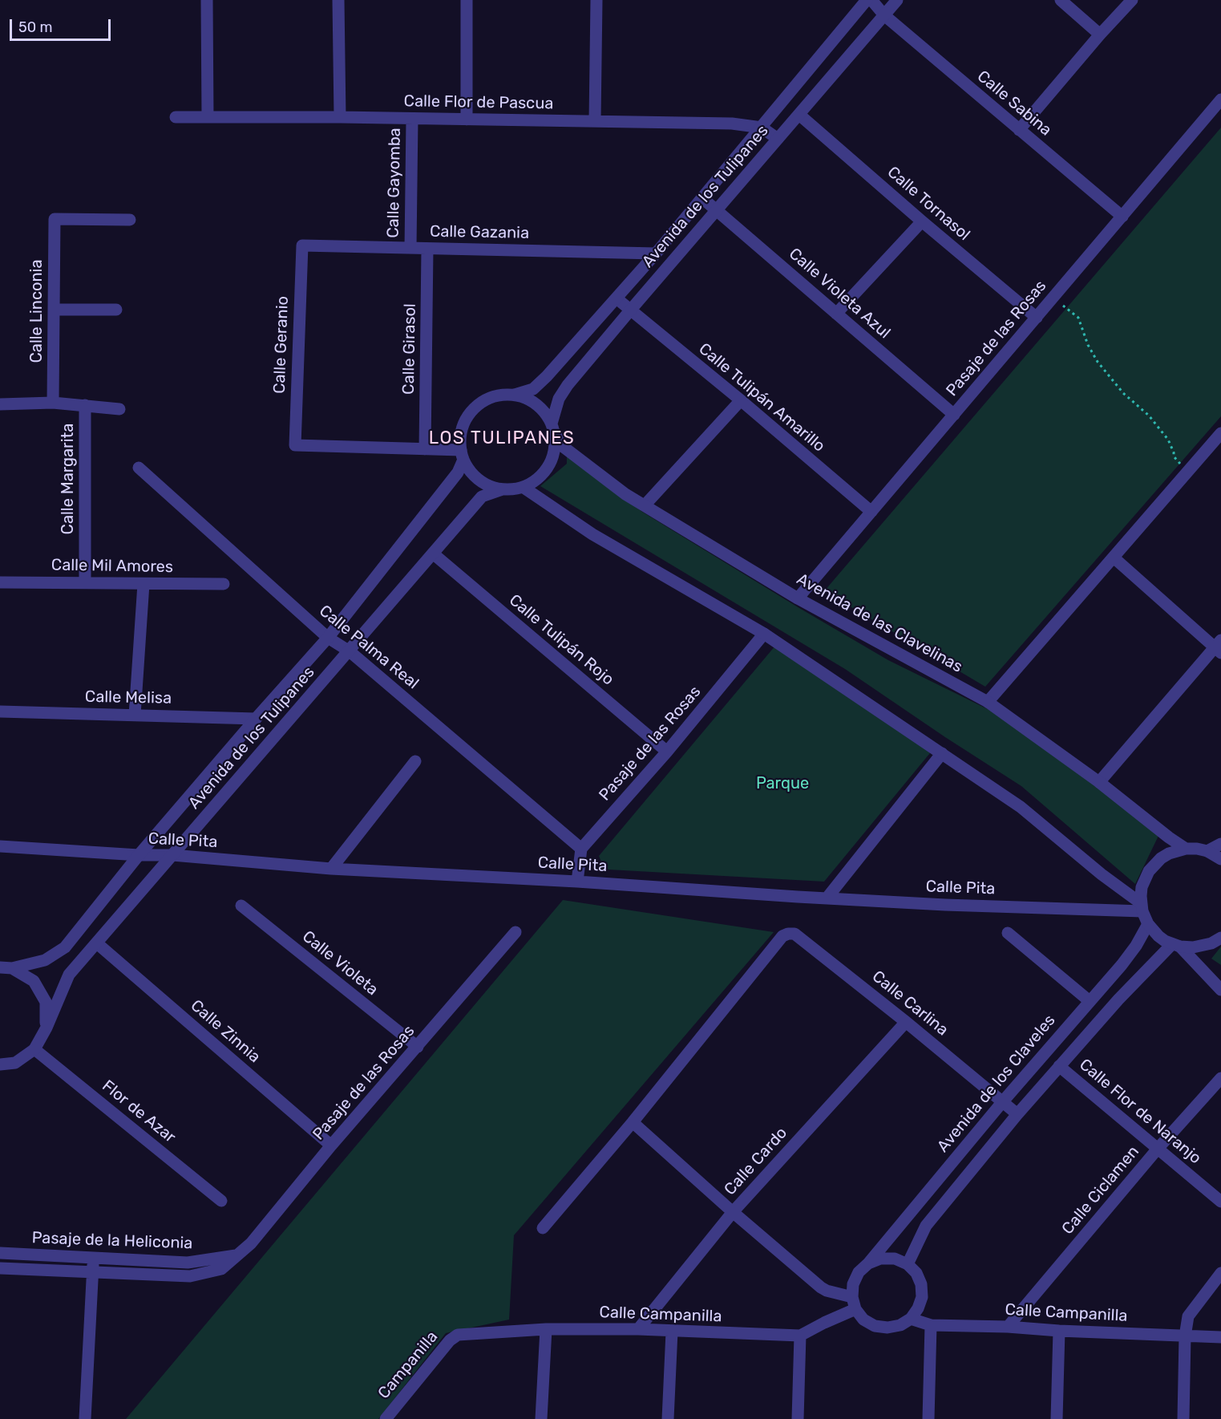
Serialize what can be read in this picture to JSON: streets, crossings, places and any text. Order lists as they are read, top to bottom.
{
  "streets": {
    "street": [
      "Calle Flor de Pascua",
      "Calle Sabina",
      "Calle Gayomba",
      "Avenida de los Tulipanes",
      "Calle Tornasol",
      "Calle Gazania",
      "Calle Violeta Azul",
      "Calle Linconia",
      "Pasaje de las Rosas",
      "Calle Geranio",
      "Calle Girasol",
      "Calle Tulipán Amarillo",
      "Calle Margarita",
      "Calle Mil Amores",
      "Avenida de las Clavelinas",
      "Calle Tulipán Rojo",
      "Calle Palma Real",
      "Calle Melisa",
      "Calle Pita",
      "Calle Violeta",
      "Calle Carlina",
      "Calle Zinnia",
      "Avenida de los Claveles",
      "Flor de Azar",
      "Calle Flor de Naranjo",
      "Calle Cardo",
      "Calle Ciclamen",
      "Pasaje de la Heliconia",
      "Calle Campanilla",
      "Campanilla"
    ]
  },
  "crossings": [
    ["Calle Flor de Pascua", "Calle Gayomba"],
    ["Calle Flor de Pascua", "Avenida de los Tulipanes"],
    ["Calle Sabina", "Avenida de los Tulipanes"],
    ["Calle Sabina", "Pasaje de las Rosas"],
    ["Calle Gayomba", "Calle Gazania"],
    ["Avenida de los Tulipanes", "Calle Tornasol"],
    ["Avenida de los Tulipanes", "Calle Gazania"],
    ["Avenida de los Tulipanes", "Calle Violeta Azul"],
    ["Avenida de los Tulipanes", "Calle Tulipán Amarillo"],
    ["Avenida de los Tulipanes", "Avenida de las Clavelinas"],
    ["Avenida de los Tulipanes", "Calle Tulipán Rojo"],
    ["Avenida de los Tulipanes", "Calle Palma Real"],
    ["Avenida de los Tulipanes", "Calle Melisa"],
    ["Avenida de los Tulipanes", "Calle Pita"],
    ["Avenida de los Tulipanes", "Calle Zinnia"],
    ["Avenida de los Tulipanes", "Flor de Azar"],
    ["Calle Tornasol", "Pasaje de las Rosas"],
    ["Calle Gazania", "Calle Geranio"],
    ["Calle Gazania", "Calle Girasol"],
    ["Calle Violeta Azul", "Pasaje de las Rosas"],
    ["Pasaje de las Rosas", "Calle Tulipán Amarillo"],
    ["Pasaje de las Rosas", "Avenida de las Clavelinas"],
    ["Pasaje de las Rosas", "Calle Tulipán Rojo"],
    ["Pasaje de las Rosas", "Calle Palma Real"],
    ["Pasaje de las Rosas", "Calle Violeta"],
    ["Pasaje de las Rosas", "Calle Zinnia"],
    ["Pasaje de las Rosas", "Pasaje de la Heliconia"],
    ["Calle Geranio", "Calle Girasol"],
    ["Calle Margarita", "Calle Mil Amores"],
    ["Calle Carlina", "Avenida de los Claveles"],
    ["Calle Carlina", "Calle Cardo"],
    ["Avenida de los Claveles", "Calle Campanilla"],
    ["Calle Flor de Naranjo", "Calle Ciclamen"],
    ["Calle Cardo", "Calle Campanilla"],
    ["Calle Ciclamen", "Calle Campanilla"],
    ["Calle Campanilla", "Campanilla"]
  ],
  "districts": ["LOS TULIPANES"],
  "parks": ["Parque"],
  "scale_bar": "50 m"
}
